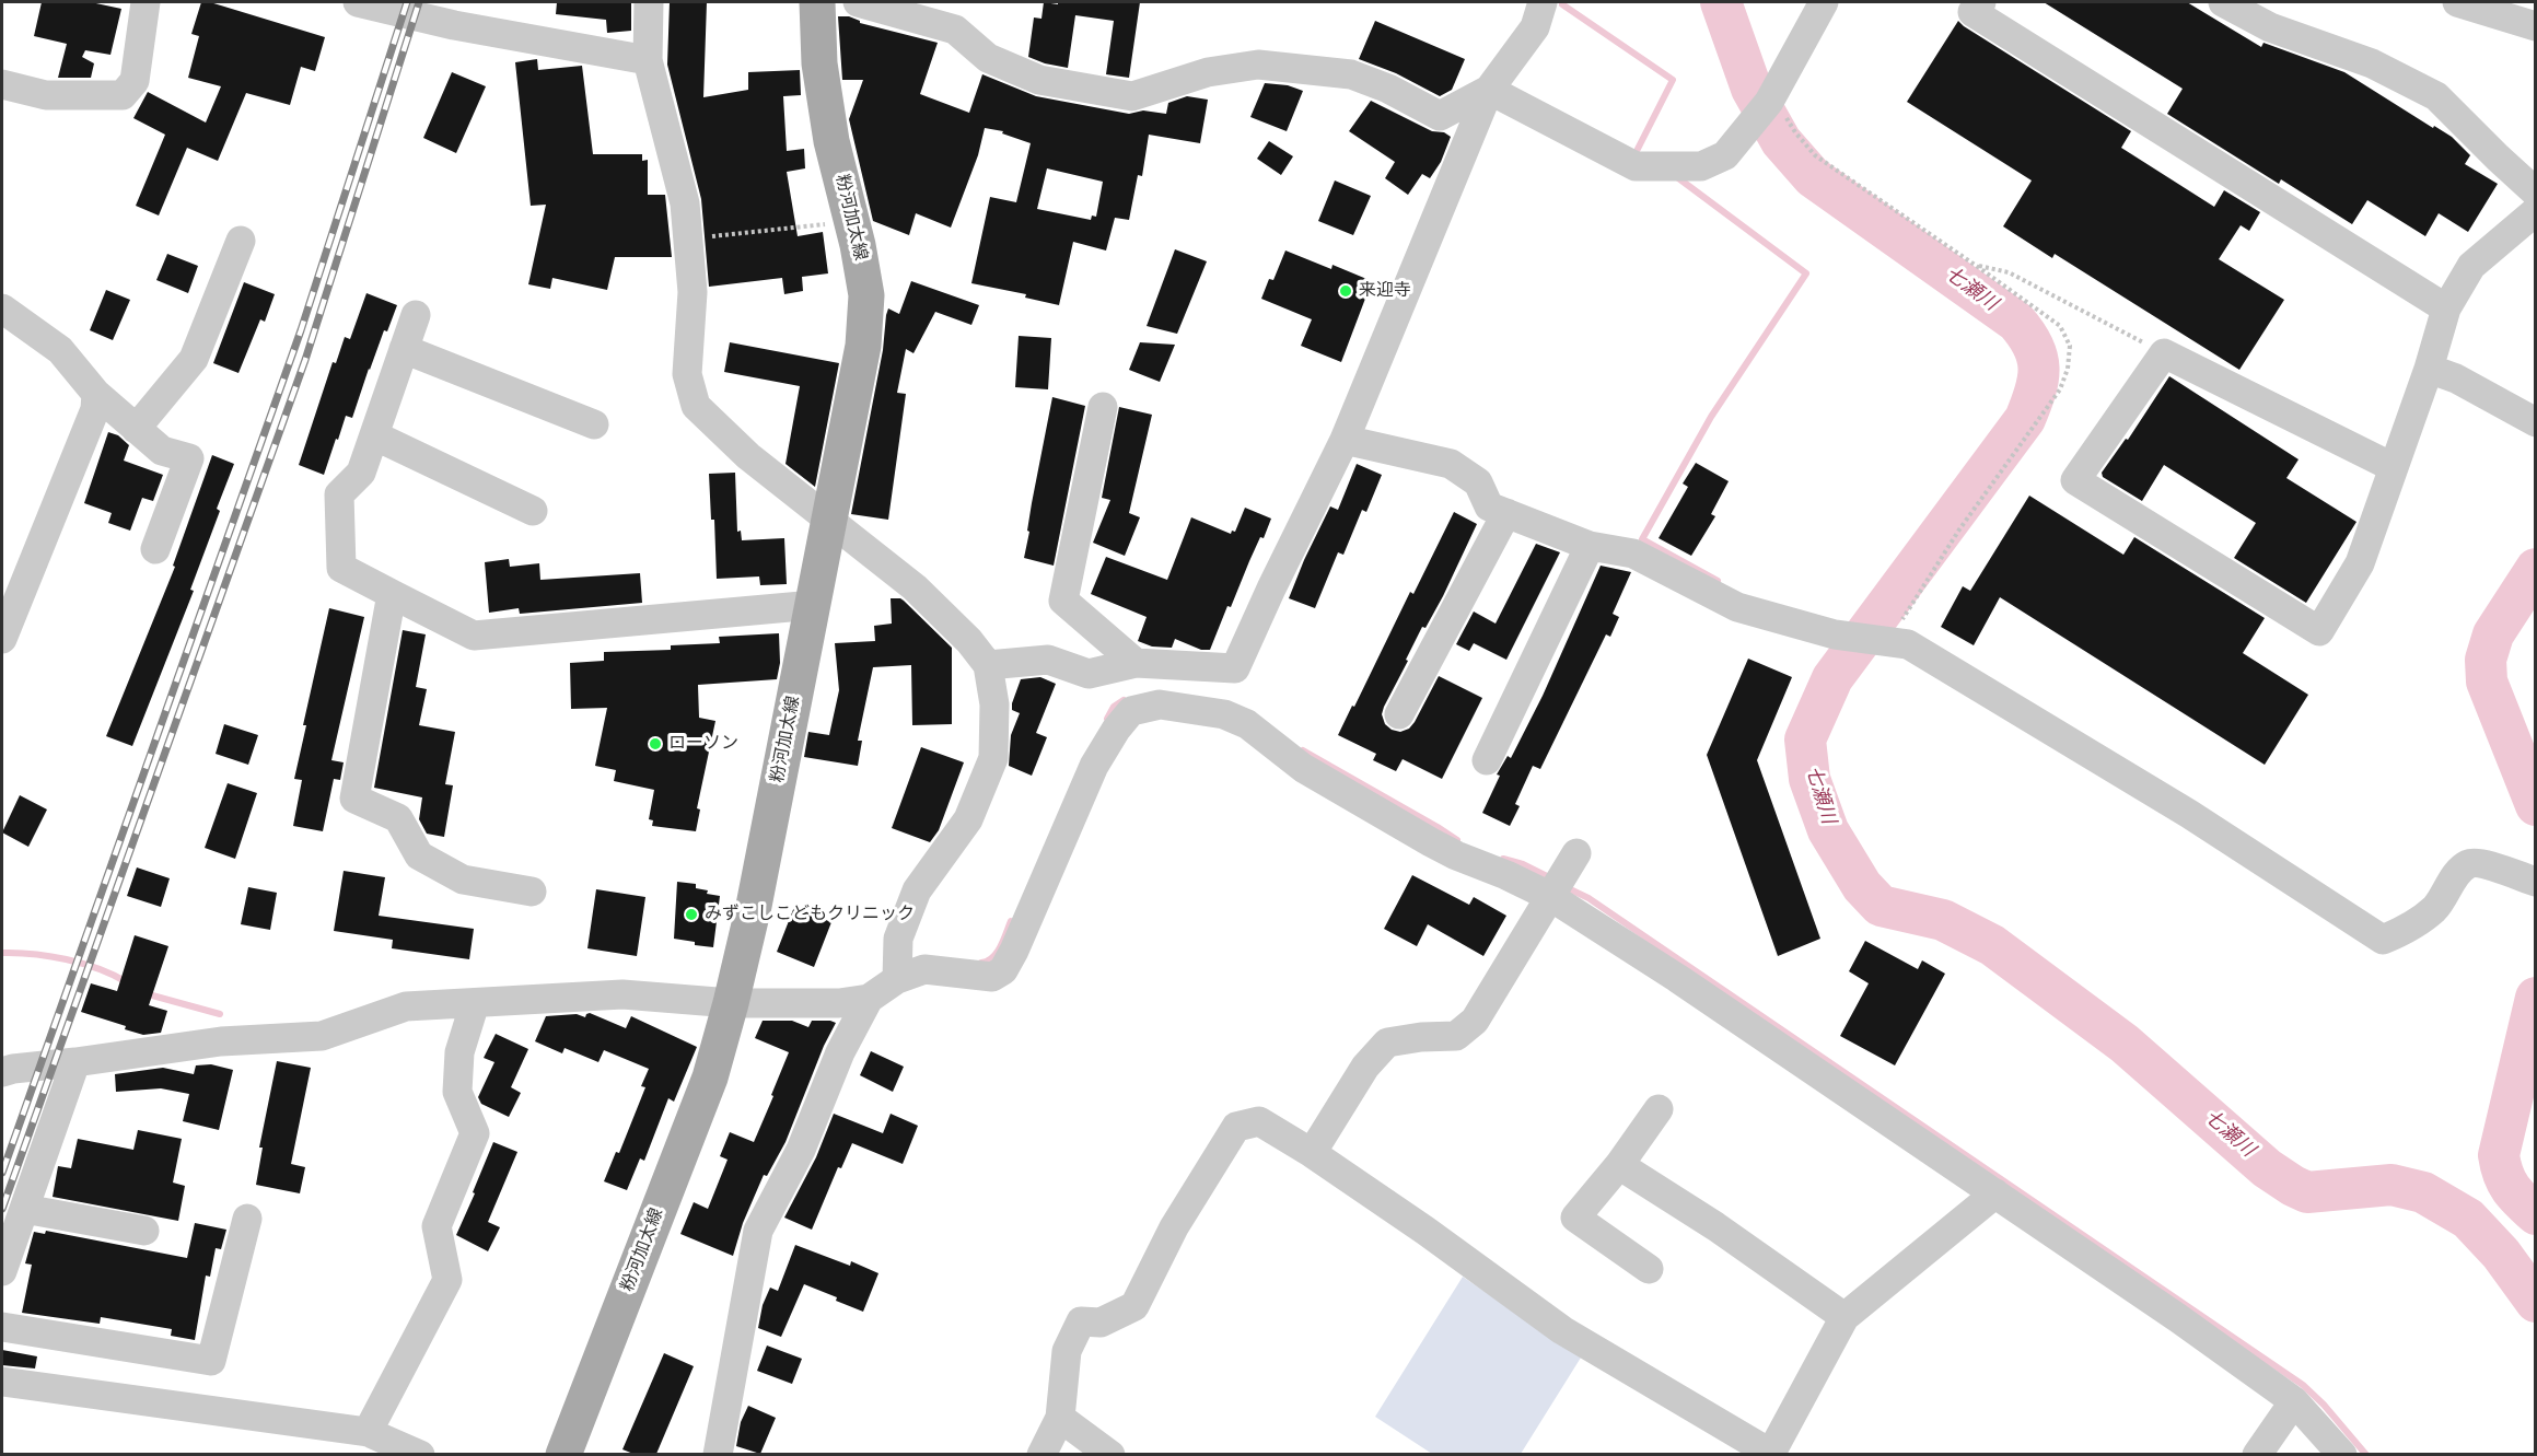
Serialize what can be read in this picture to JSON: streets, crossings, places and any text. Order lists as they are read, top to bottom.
{
  "streets": {
    "main road": ["粉河加太線"]
  },
  "water": ["七瀬川"],
  "places": ["来迎寺", "ローソン", "みずこしこどもクリニック"]
}
